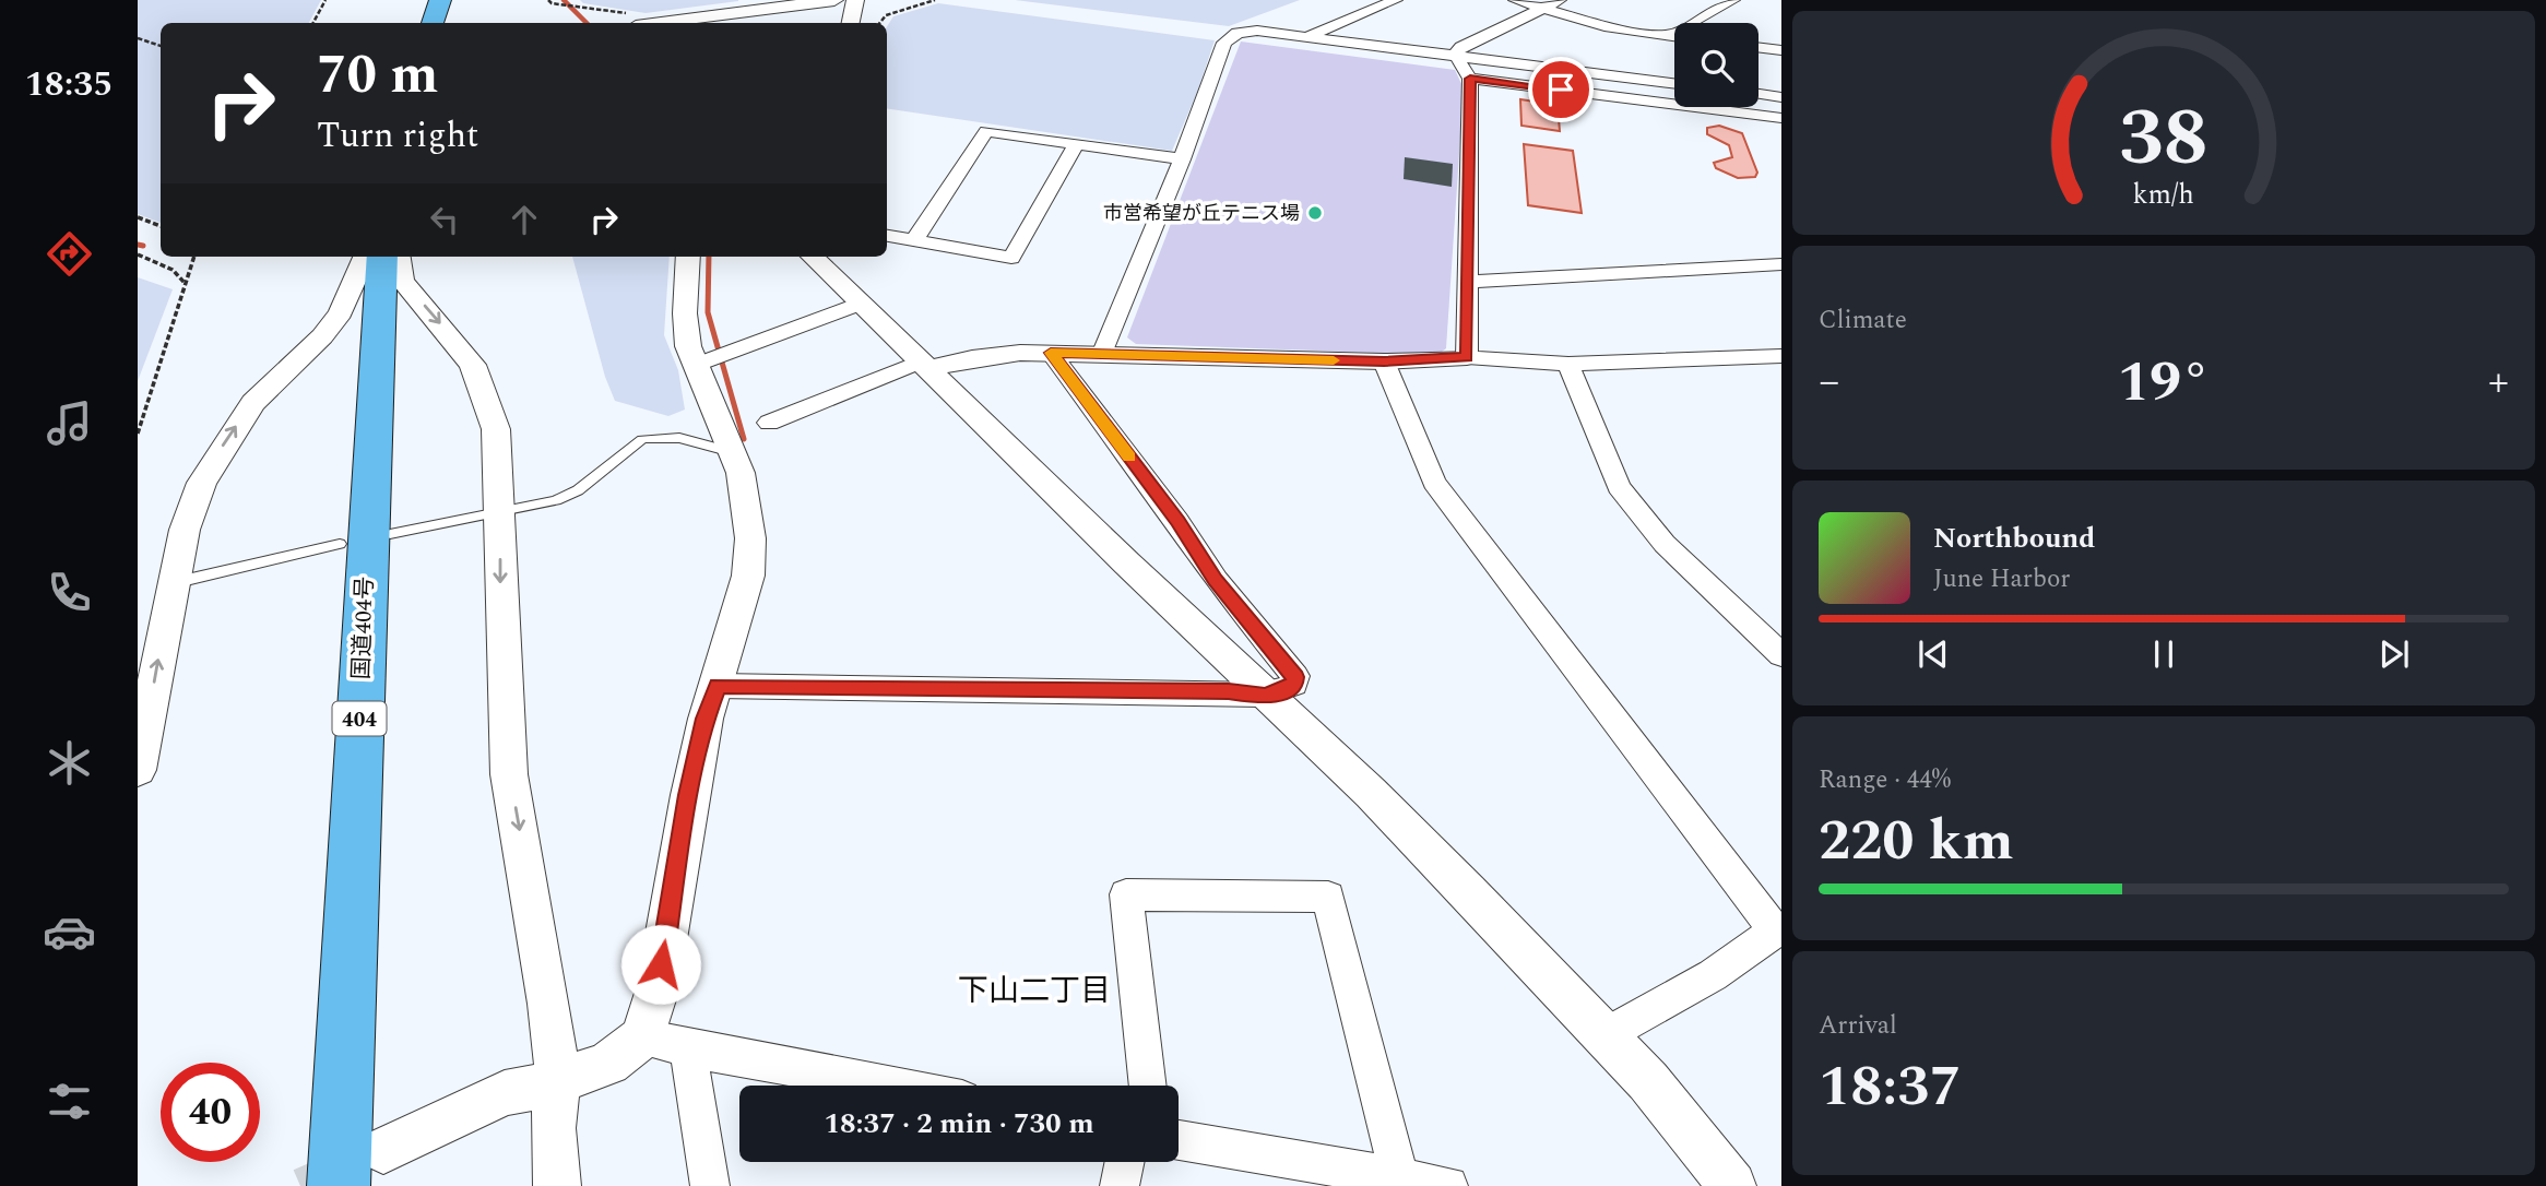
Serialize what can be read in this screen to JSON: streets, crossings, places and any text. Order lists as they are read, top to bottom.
{
  "streets": {
    "highway": ["国道404号", "404"]
  },
  "districts": ["下山二丁目"],
  "places": ["市営希望が丘テニス場"],
  "page": {
    "tabs": "18:35",
    "turn": ["70 m", "Turn right"],
    "tile": [
      "Climate",
      ["Range · 44%", "220 km"],
      ["Arrival", "18:37"]
    ],
    "heat": ["−", "19°", "+"],
    "song": ["Northbound", "June Harbor"],
    "limit": "40",
    "trip": "18:37 · 2 min · 730 m",
    "gauge": ["38", "km/h"]
  }
}
